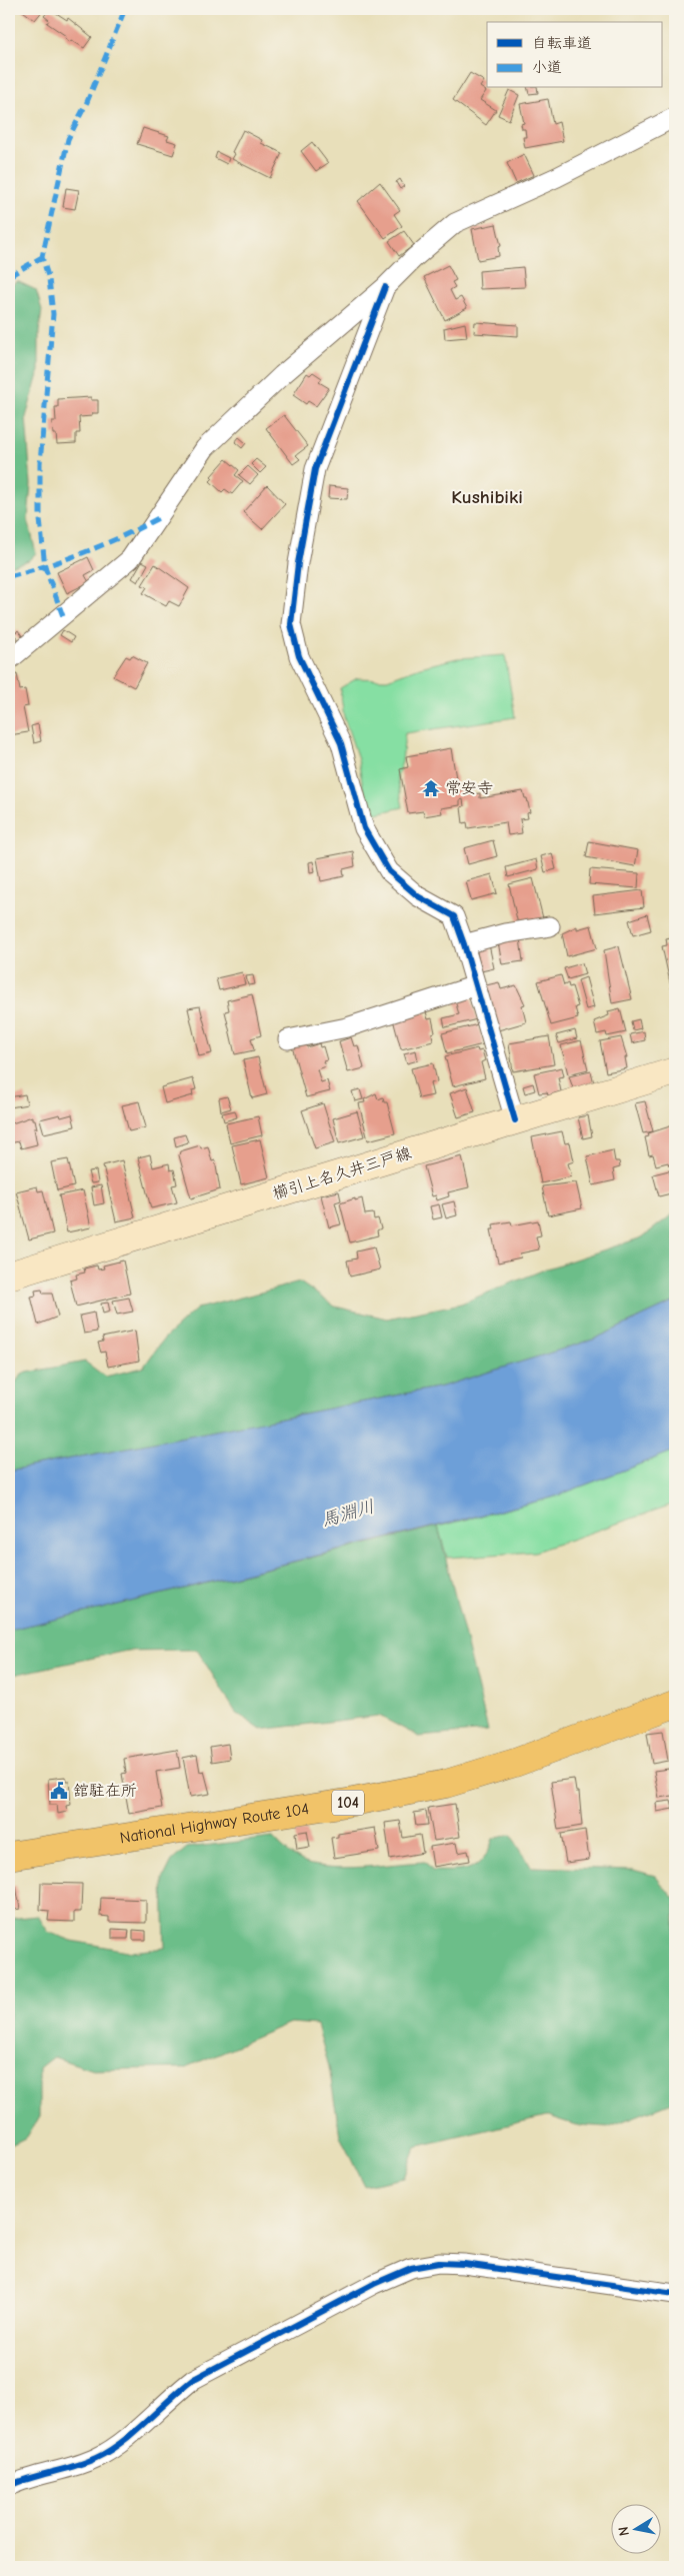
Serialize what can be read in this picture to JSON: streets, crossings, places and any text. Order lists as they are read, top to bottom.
{
  "streets": {
    "highway": ["104", "National Highway Route 104"],
    "main road": ["櫛引上名久井三戸線"]
  },
  "districts": ["Kushibiki"],
  "water": ["馬淵川"],
  "places": {
    "temple": ["常安寺"],
    "public building": ["舘駐在所"]
  },
  "legend": ["自転車道", "小道"],
  "north": "left"
}
